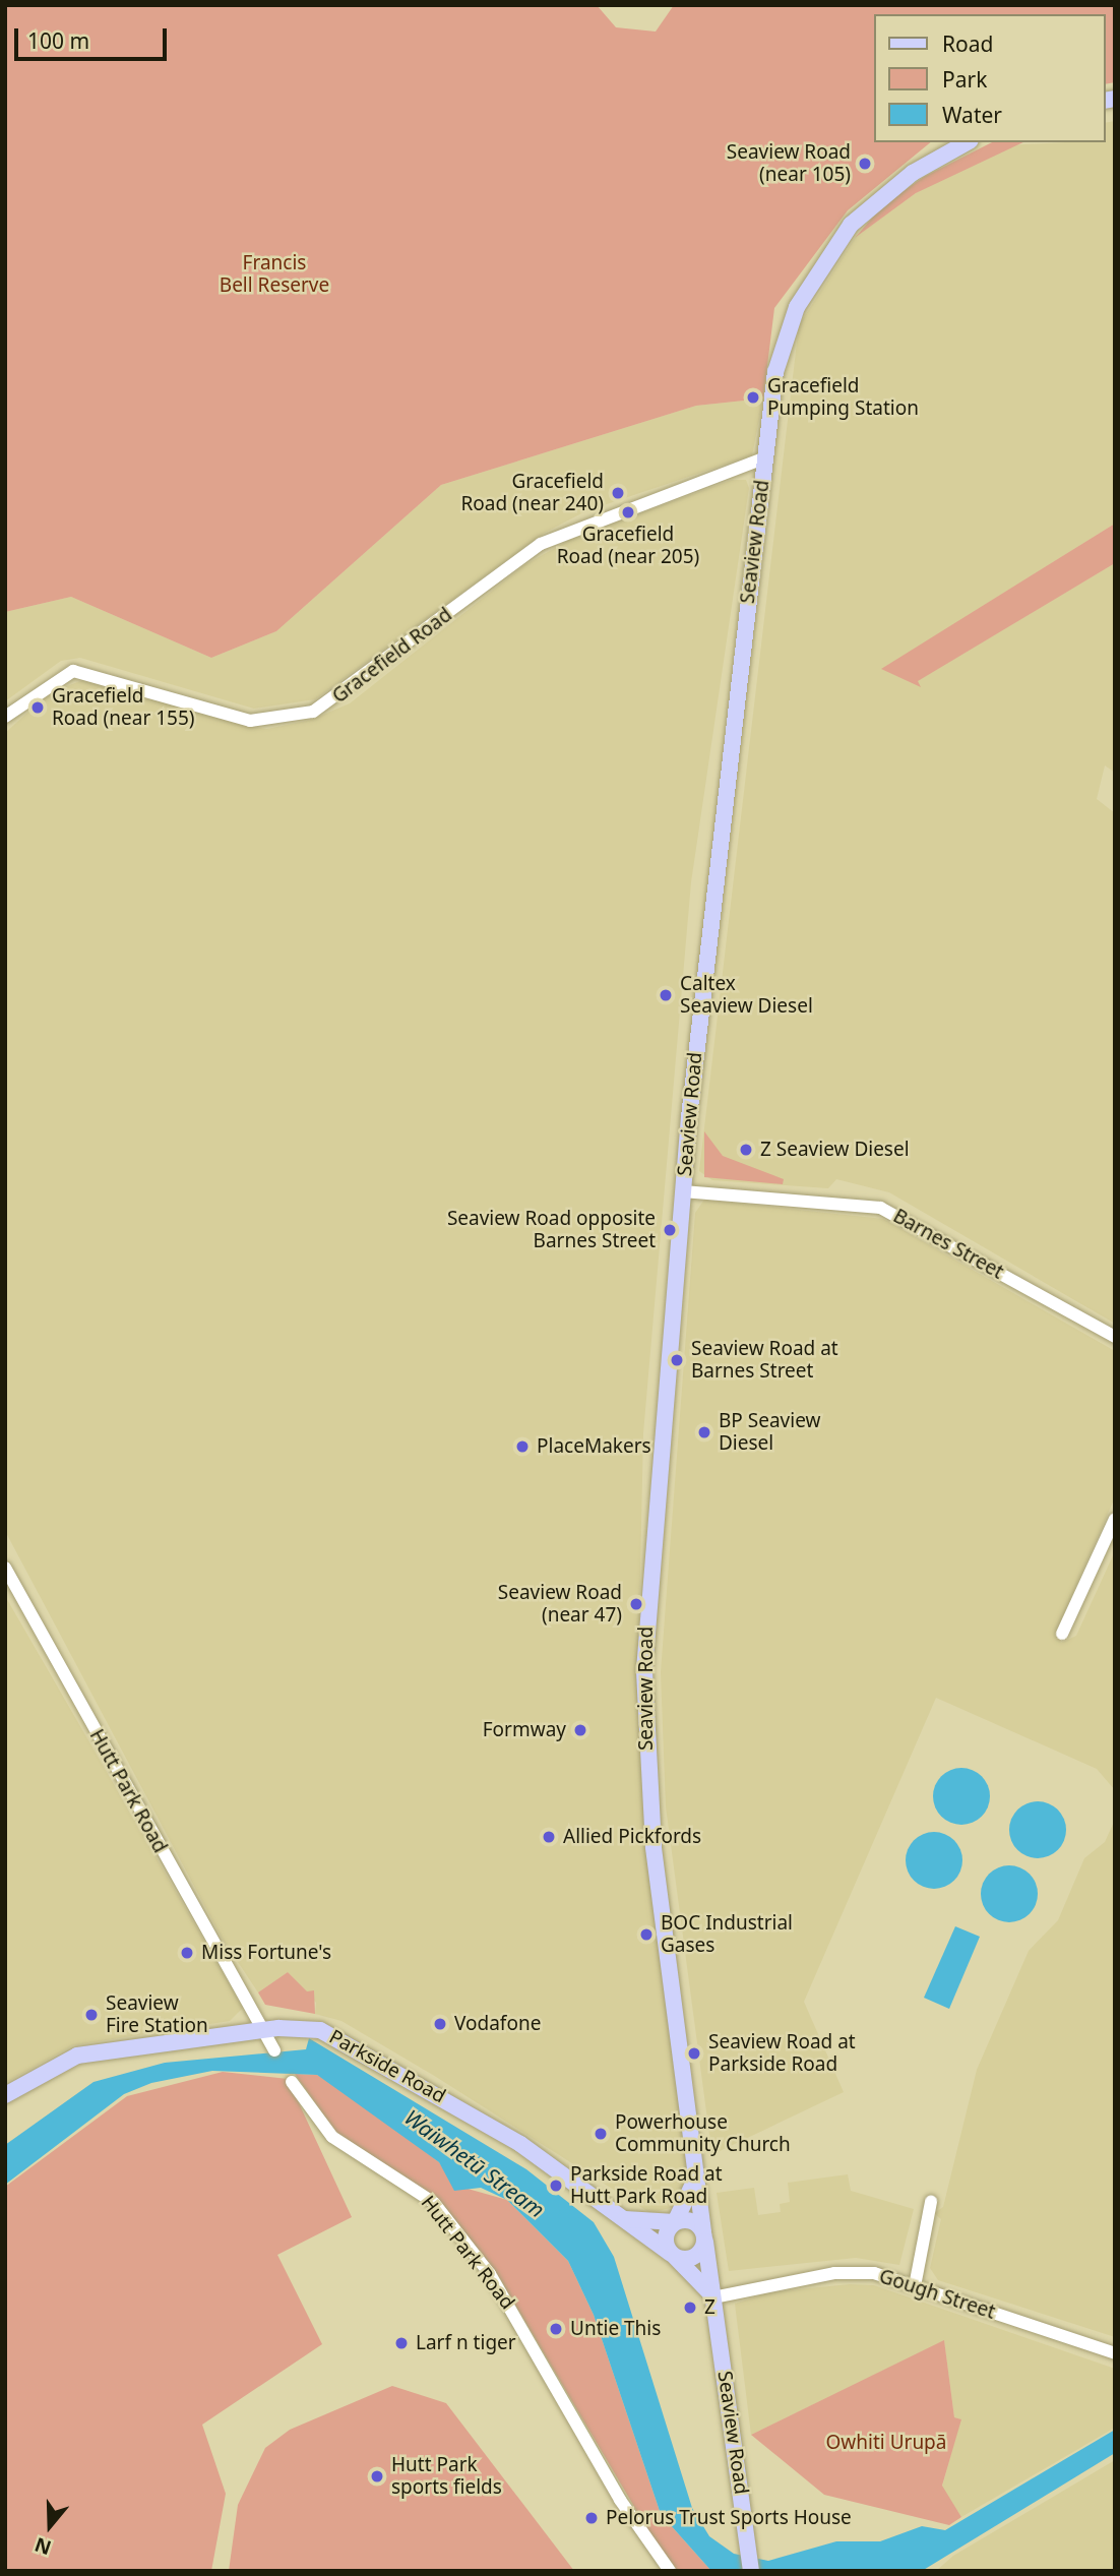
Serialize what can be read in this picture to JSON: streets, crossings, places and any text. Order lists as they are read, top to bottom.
{
  "streets": {
    "main road": ["Seaview Road", "Parkside Road"],
    "street": [
      "Gracefield Road",
      "Barnes Street",
      "Hutt Park Road",
      "Gough Street"
    ]
  },
  "crossings": [
    ["Seaview Road", "Gracefield Road"],
    ["Seaview Road", "Barnes Street"],
    ["Seaview Road", "Parkside Road"],
    ["Seaview Road", "Gough Street"],
    ["Hutt Park Road", "Parkside Road"]
  ],
  "water": ["Waiwhetū Stream"],
  "parks": ["Francis Bell Reserve", "Owhiti Urupā"],
  "places": [
    "Seaview Road (near 105)",
    "Gracefield Pumping Station",
    "Gracefield Road (near 240)",
    "Gracefield Road (near 205)",
    "Gracefield Road (near 155)",
    "Caltex Seaview Diesel",
    "Z Seaview Diesel",
    "Seaview Road opposite Barnes Street",
    "Seaview Road at Barnes Street",
    "BP Seaview Diesel",
    "PlaceMakers",
    "Seaview Road (near 47)",
    "Formway",
    "Allied Pickfords",
    "BOC Industrial Gases",
    "Miss Fortune's",
    "Seaview Fire Station",
    "Vodafone",
    "Seaview Road at Parkside Road",
    "Powerhouse Community Church",
    "Parkside Road at Hutt Park Road",
    "Z",
    "Untie This",
    "Larf n tiger",
    "Hutt Park sports fields",
    "Pelorus Trust Sports House"
  ],
  "legend": ["Road", "Park", "Water"],
  "scale_bar": "100 m",
  "north": "bottom"
}
